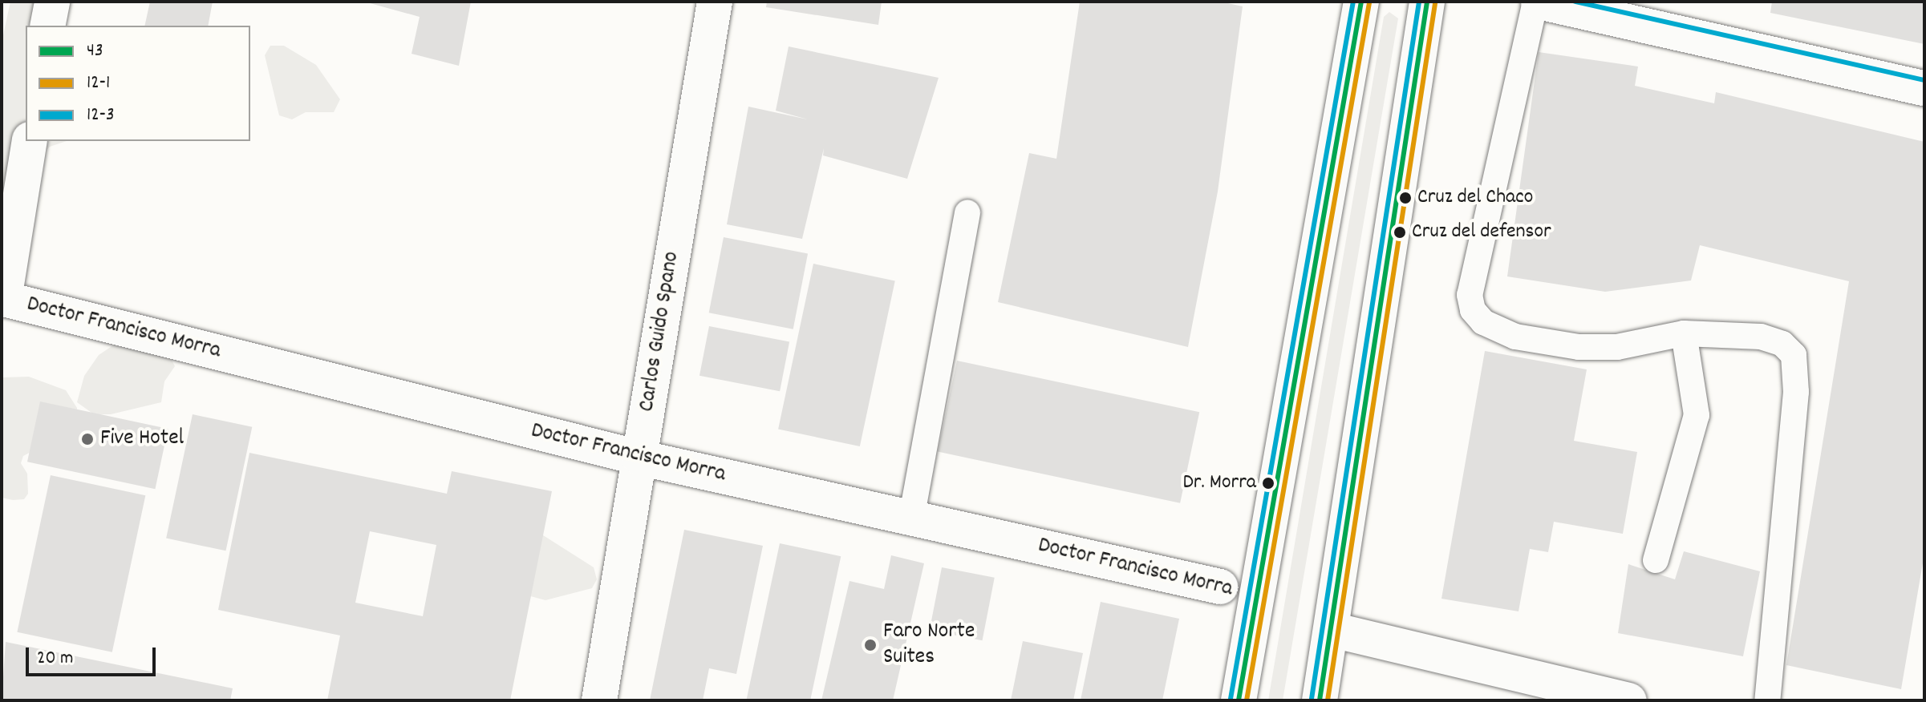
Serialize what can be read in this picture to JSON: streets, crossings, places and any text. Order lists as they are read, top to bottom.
{
  "streets": {
    "main road": ["Doctor Francisco Morra", "Carlos Guido Spano"]
  },
  "crossings": [
    ["Doctor Francisco Morra", "Carlos Guido Spano"]
  ],
  "places": [
    "Cruz del Chaco",
    "Cruz del defensor",
    "Five Hotel",
    "Dr. Morra",
    "Faro Norte Suites"
  ],
  "lines": ["transit line 43", "transit line 12-3", "transit line 12-1"],
  "legend": ["43", "12-1", "12-3"],
  "scale_bar": "20 m"
}
